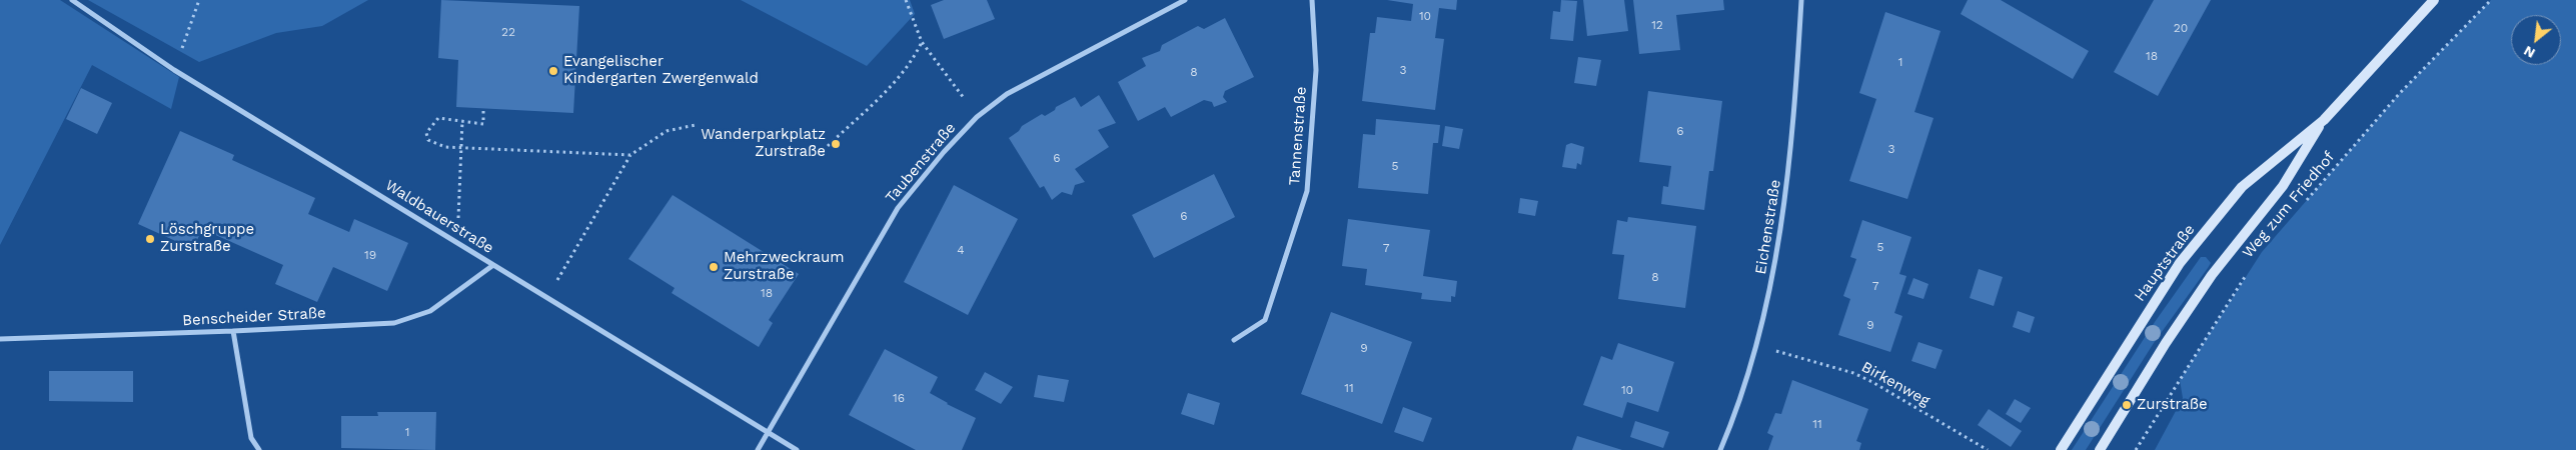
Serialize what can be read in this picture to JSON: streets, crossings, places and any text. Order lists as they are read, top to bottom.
{
  "streets": {
    "main road": ["Hauptstraße"],
    "street": [
      "Tannenstraße",
      "Taubenstraße",
      "Waldbauerstraße",
      "Eichenstraße",
      "Benscheider Straße"
    ],
    "path": ["Weg zum Friedhof", "Birkenweg"]
  },
  "crossings": [
    ["Taubenstraße", "Waldbauerstraße"],
    ["Waldbauerstraße", "Benscheider Straße"],
    ["Eichenstraße", "Birkenweg"]
  ],
  "places": [
    "Evangelischer Kindergarten Zwergenwald",
    "Wanderparkplatz Zurstraße",
    "Löschgruppe Zurstraße",
    "Mehrzweckraum Zurstraße",
    "Zurstraße"
  ],
  "house_numbers": [
    "10",
    "12",
    "20",
    "22",
    "18",
    "1",
    "3",
    "8",
    "6",
    "3",
    "6",
    "5",
    "6",
    "5",
    "7",
    "4",
    "19",
    "8",
    "7",
    "18",
    "9",
    "9",
    "11",
    "10",
    "16",
    "11",
    "1"
  ],
  "north": "bottom left"
}
